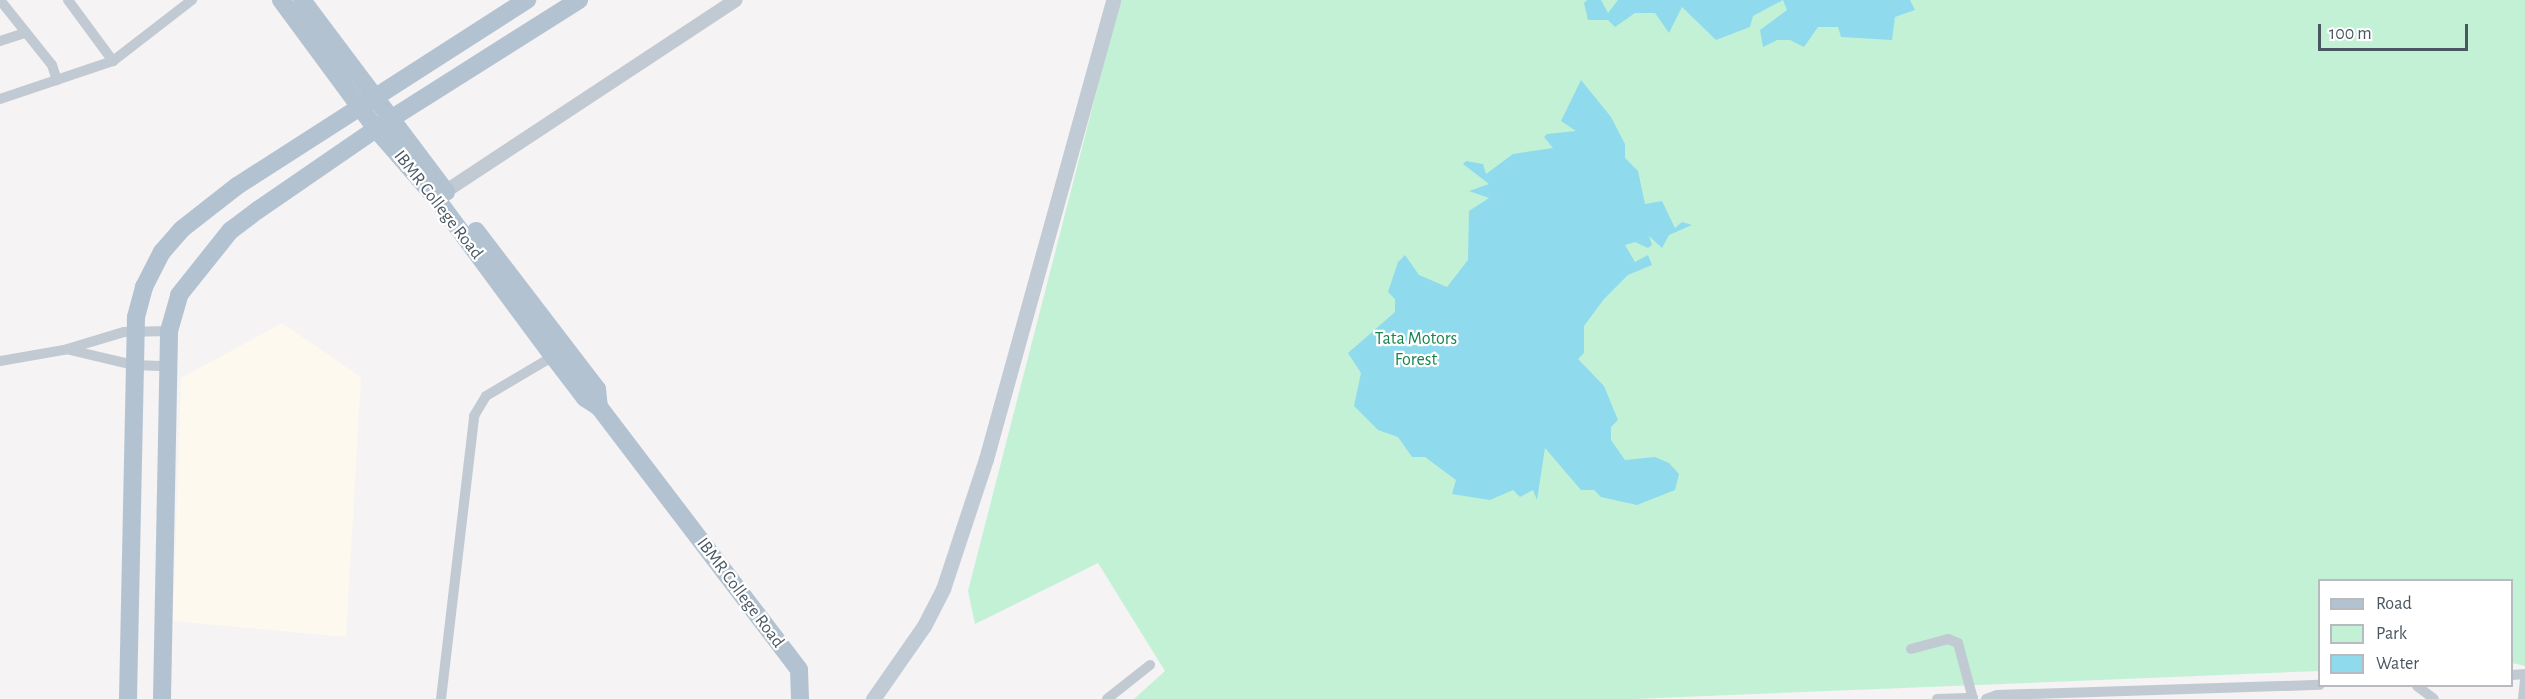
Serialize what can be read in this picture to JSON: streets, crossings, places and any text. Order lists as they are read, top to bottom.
{
  "streets": {
    "main road": ["IBMR College Road"]
  },
  "parks": ["Tata Motors Forest"],
  "legend": ["Road", "Park", "Water"],
  "scale_bar": "100 m"
}
